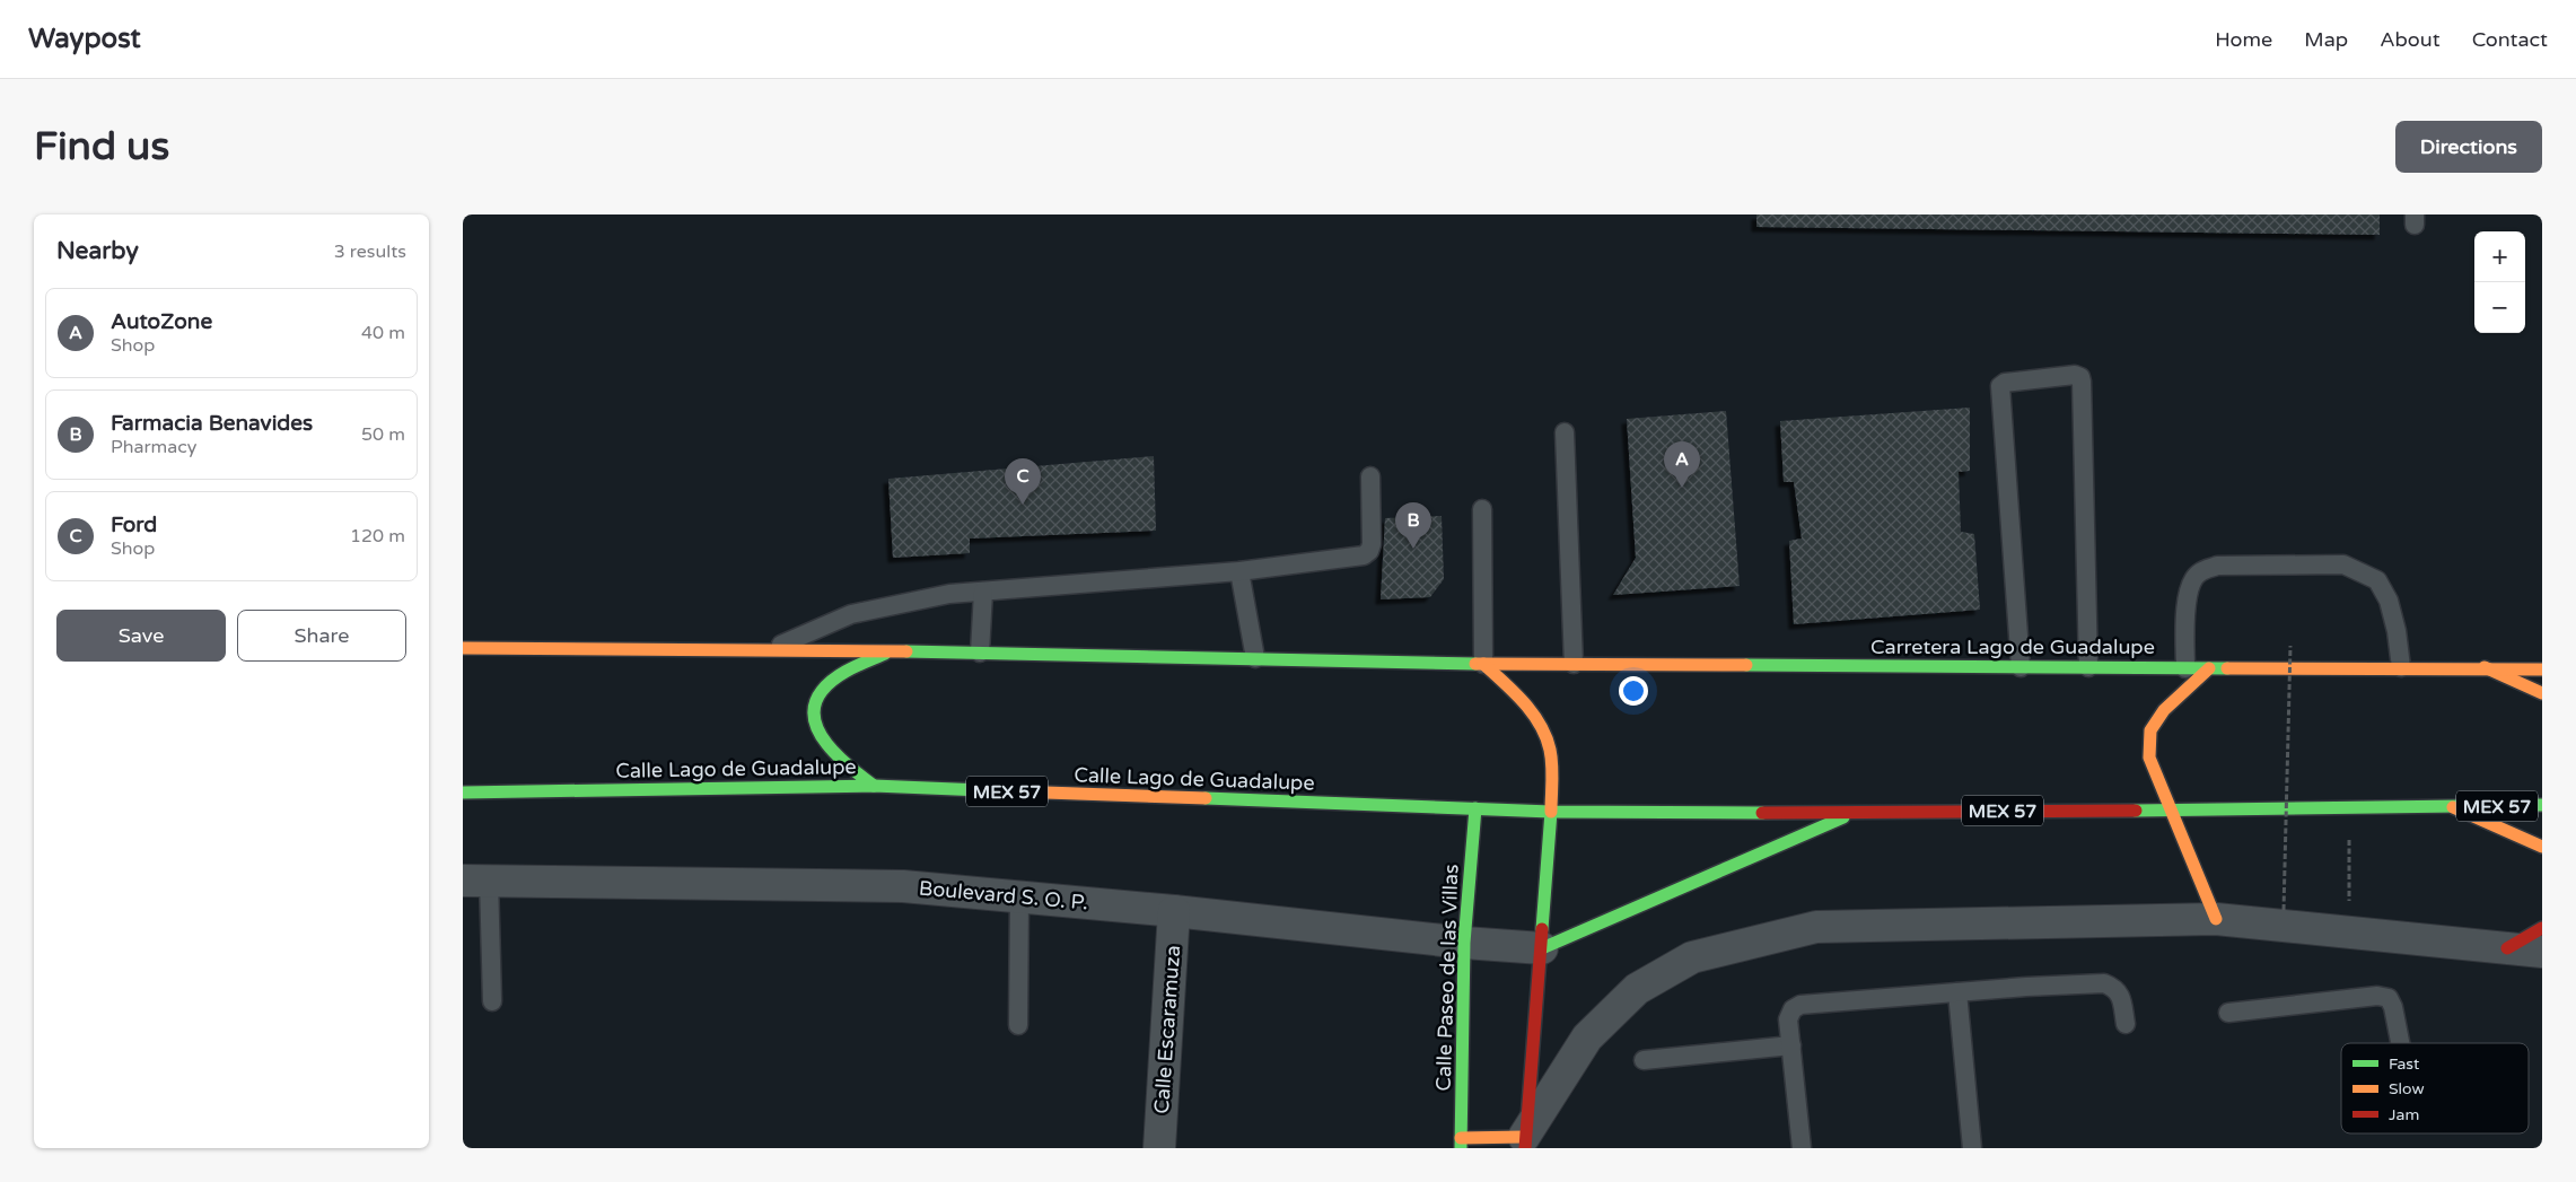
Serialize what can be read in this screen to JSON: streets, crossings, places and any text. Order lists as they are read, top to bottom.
{
  "streets": {
    "main road": [
      "Carretera Lago de Guadalupe",
      "Calle Lago de Guadalupe",
      "MEX 57",
      "Calle Paseo de las Villas"
    ],
    "street": ["Boulevard S. O. P.", "Calle Escaramuza"]
  },
  "crossings": [
    ["Calle Lago de Guadalupe", "MEX 57"],
    ["Calle Lago de Guadalupe", "Calle Paseo de las Villas"],
    ["Boulevard S. O. P.", "Calle Paseo de las Villas"],
    ["Boulevard S. O. P.", "Calle Escaramuza"]
  ],
  "legend": ["Fast", "Slow", "Jam"],
  "page": {
    "header": "Waypost",
    "nav": [
      "Home",
      "Map",
      "About",
      "Contact"
    ],
    "buttons": [
      "Directions",
      ["Save", "Share"]
    ],
    "title": "Find us",
    "heading": ["Nearby", "3 results"],
    "map_buttons": ["+", "−"],
    "list": [
      {
        "mark": "A",
        "name": "AutoZone",
        "note": "Shop",
        "value": "40 m"
      },
      {
        "mark": "B",
        "name": "Farmacia Benavides",
        "note": "Pharmacy",
        "value": "50 m"
      },
      {
        "mark": "C",
        "name": "Ford",
        "note": "Shop",
        "value": "120 m"
      }
    ],
    "pins": ["A", "C", "B"]
  }
}
